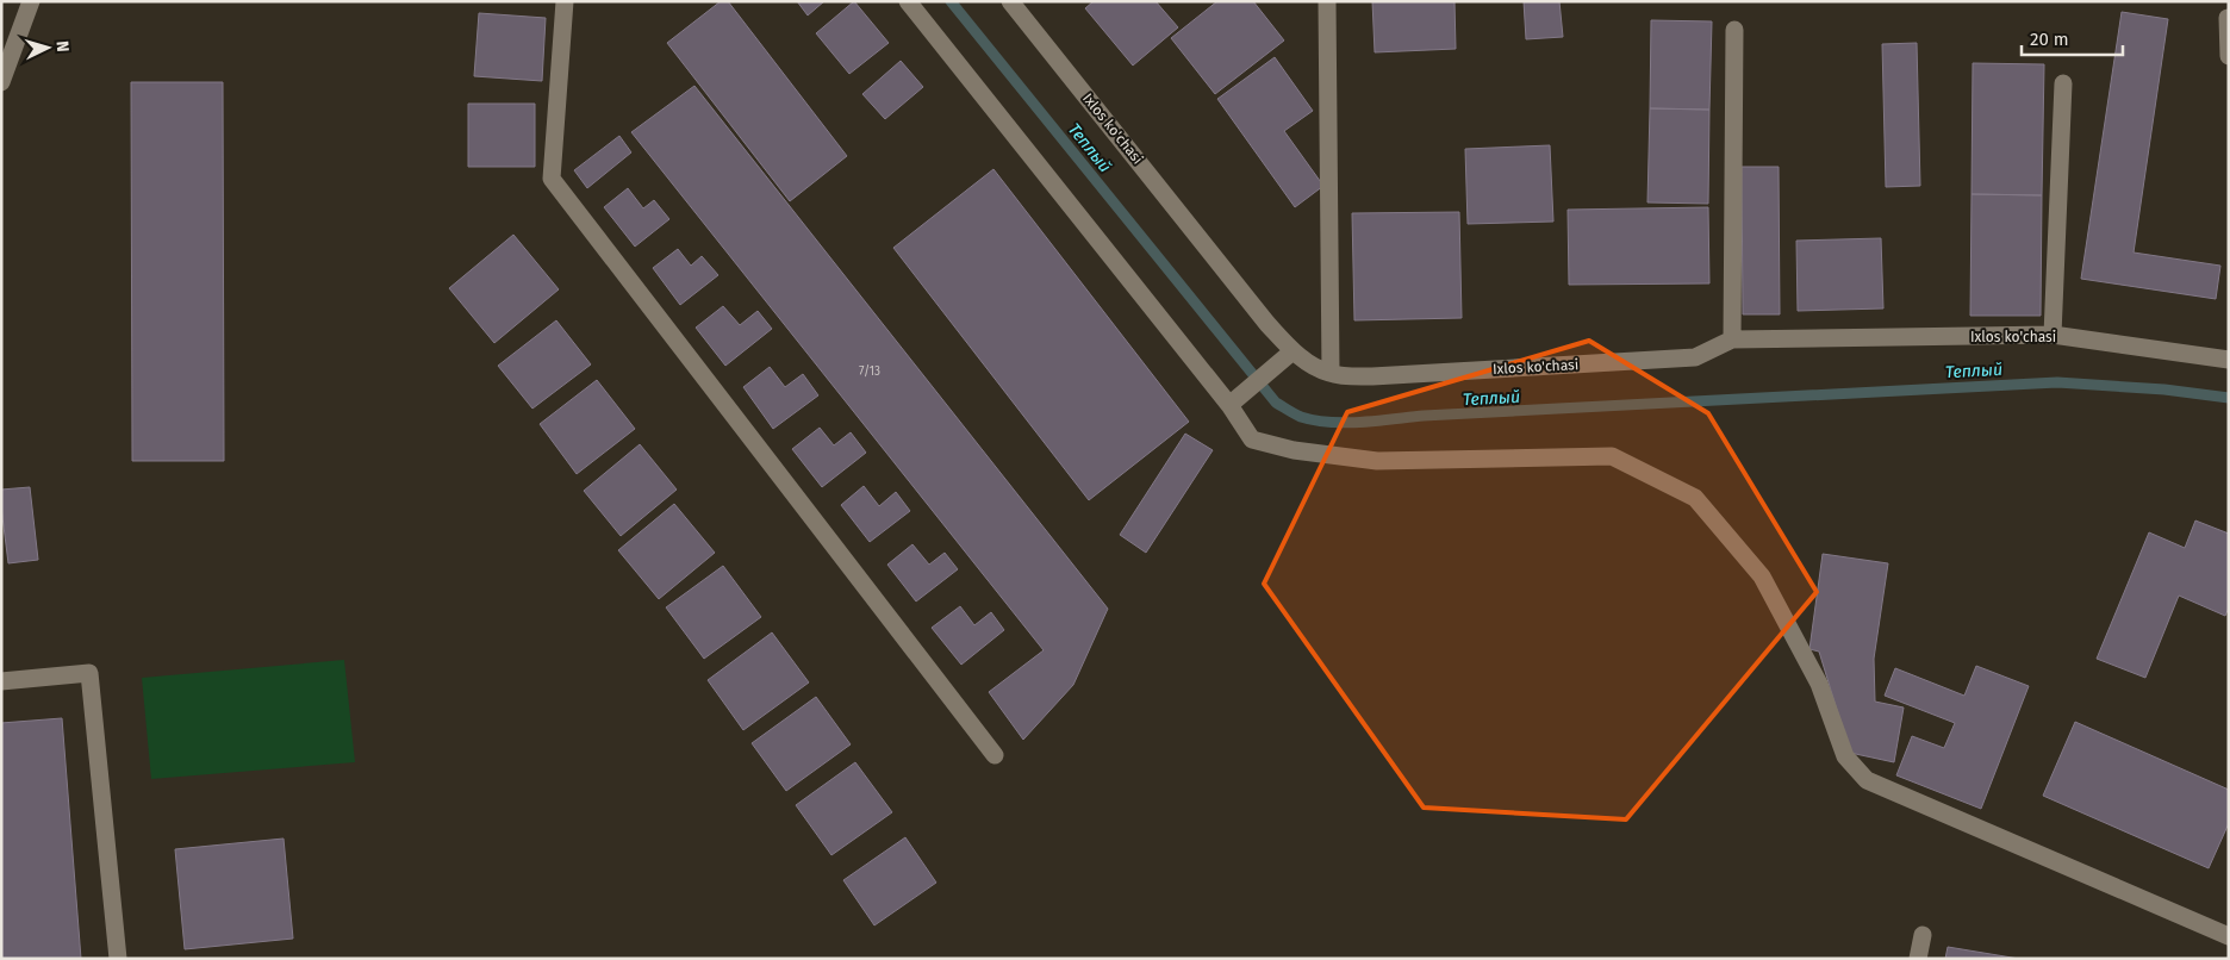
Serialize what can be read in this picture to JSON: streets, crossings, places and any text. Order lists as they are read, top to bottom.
{
  "streets": {
    "street": ["Ixlos ko'chasi"]
  },
  "water": ["Теплый"],
  "house_numbers": ["7/13"],
  "scale_bar": "20 m",
  "north": "right"
}
